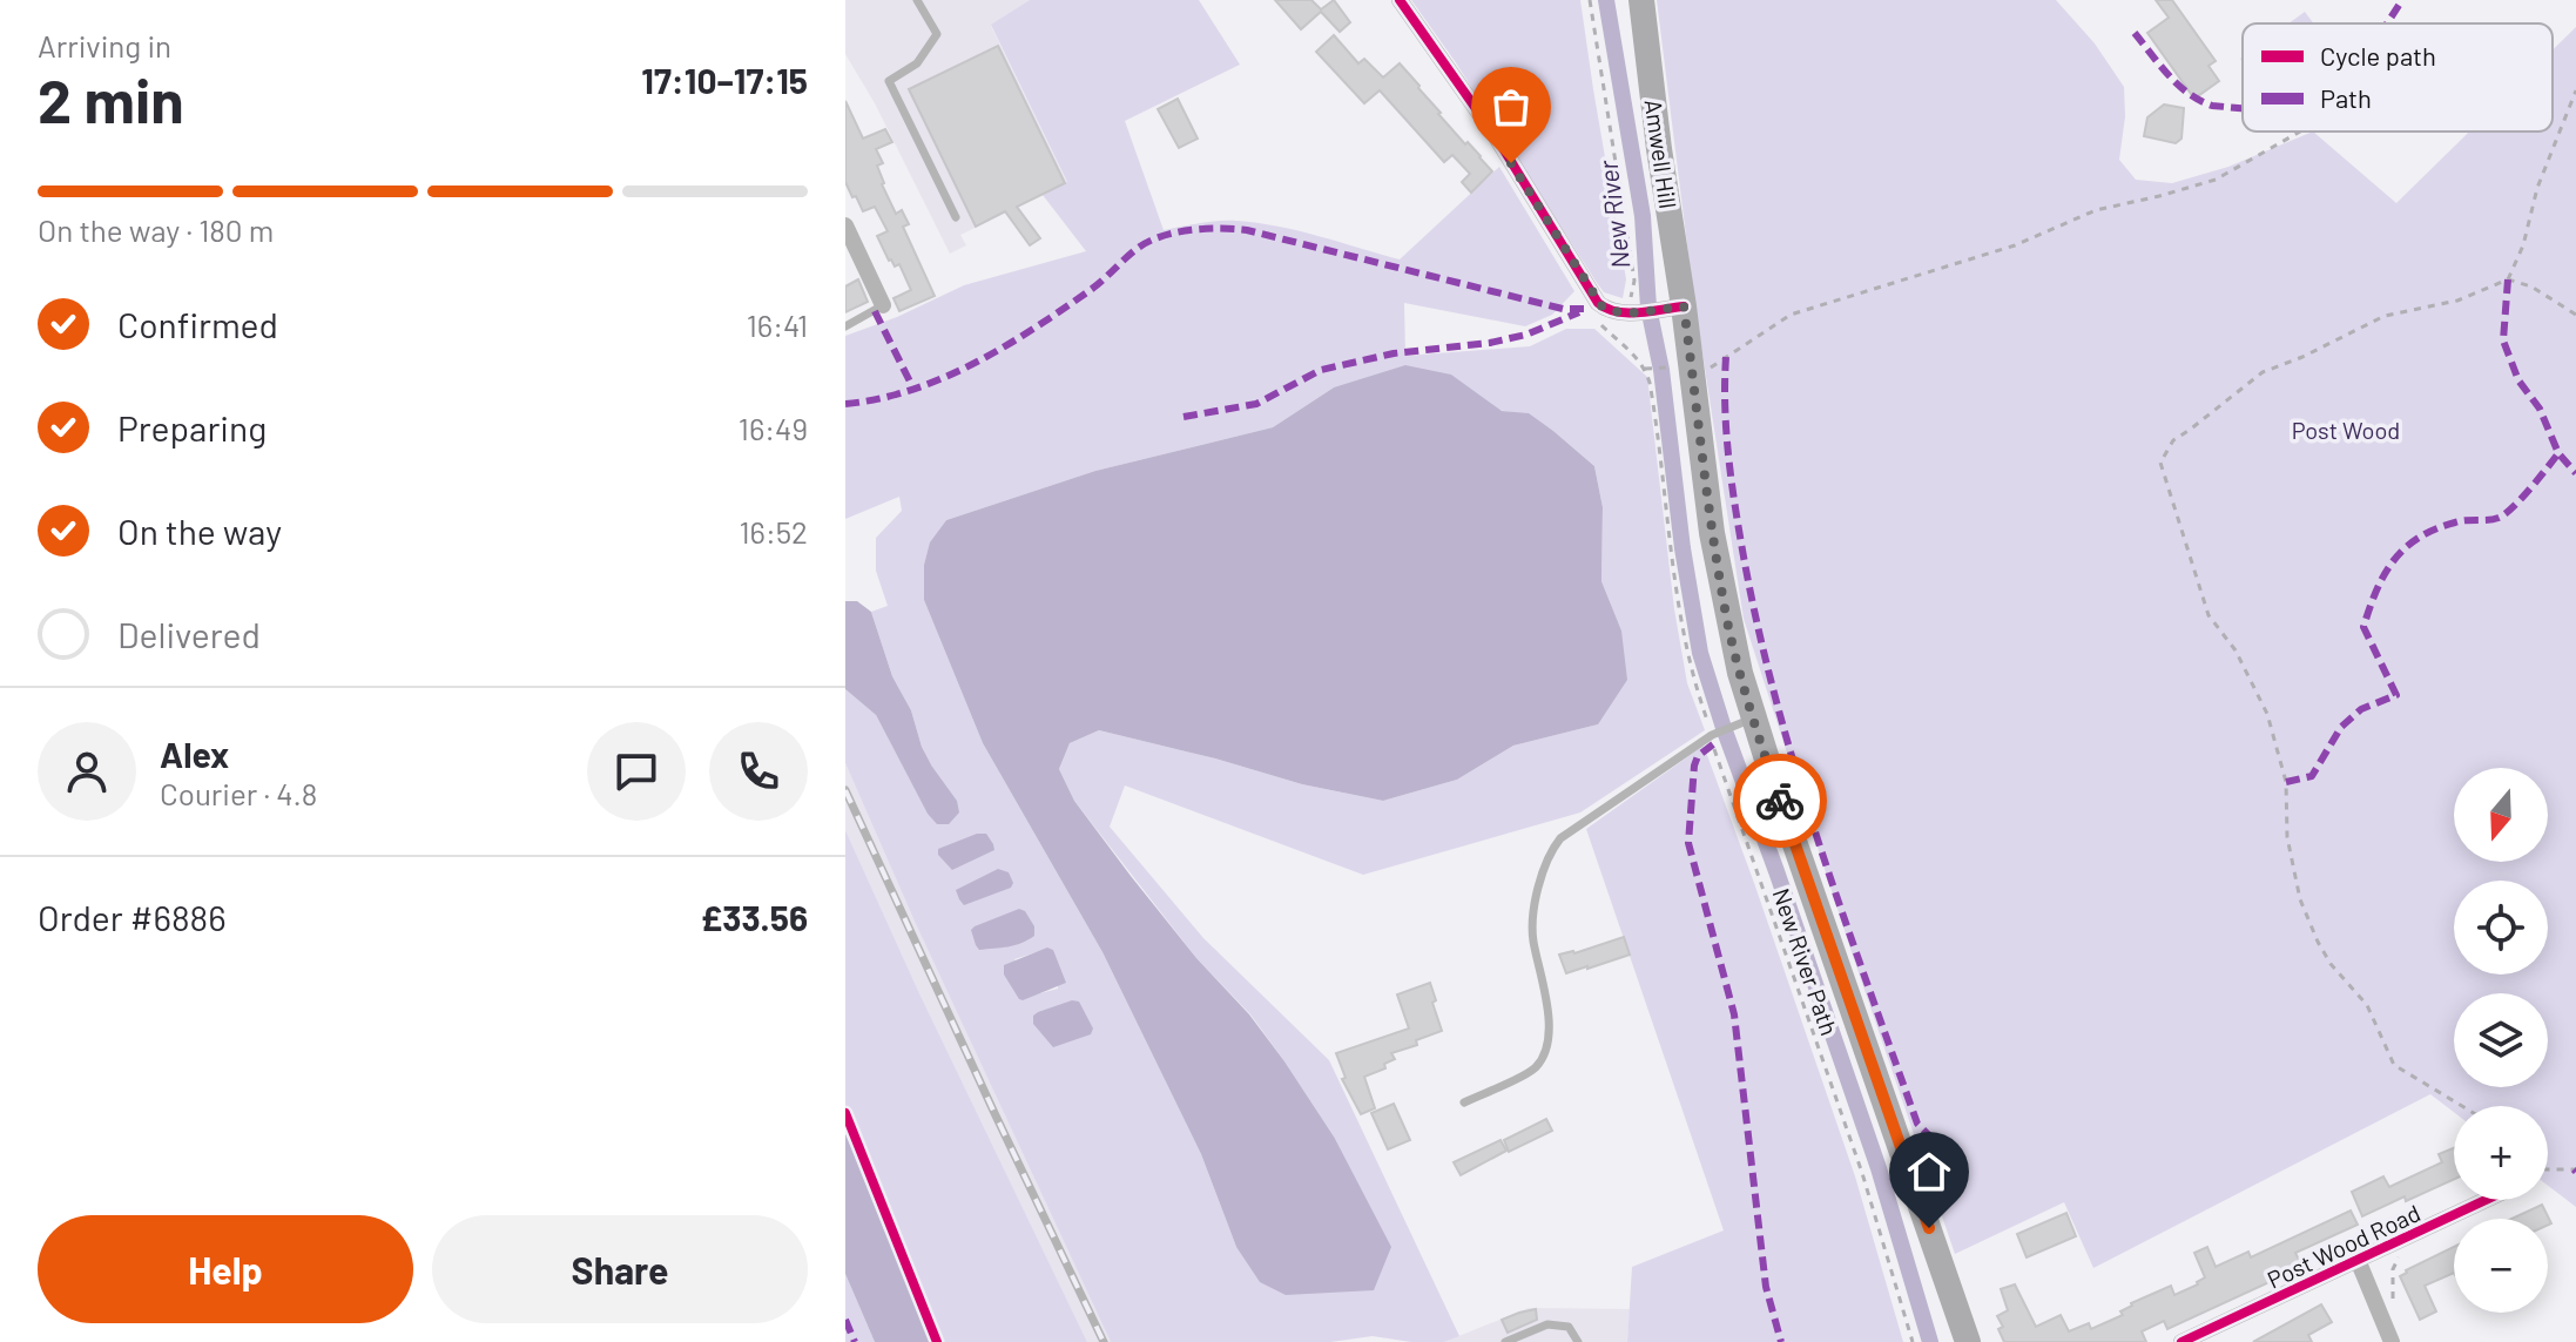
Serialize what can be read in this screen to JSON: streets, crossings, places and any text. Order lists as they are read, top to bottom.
{
  "streets": {
    "main road": ["Amwell Hill"],
    "street": ["Post Wood Road"],
    "path": ["New River Path"]
  },
  "water": ["New River"],
  "parks": ["Post Wood"],
  "legend": ["Cycle path", "Path"],
  "north": "bottom",
  "page": {
    "heading": ["2 min", "Arriving in", "17:10–17:15"],
    "panel": [
      "Alex",
      "Courier · 4.8",
      "Order #6886",
      "£33.56"
    ],
    "bar": "On the way · 180 m",
    "list": [
      ["Confirmed", "16:41"],
      ["Preparing", "16:49"],
      ["On the way", "16:52"],
      "Delivered"
    ],
    "map_buttons": ["+", "−"],
    "buttons": ["Help", "Share"]
  }
}
